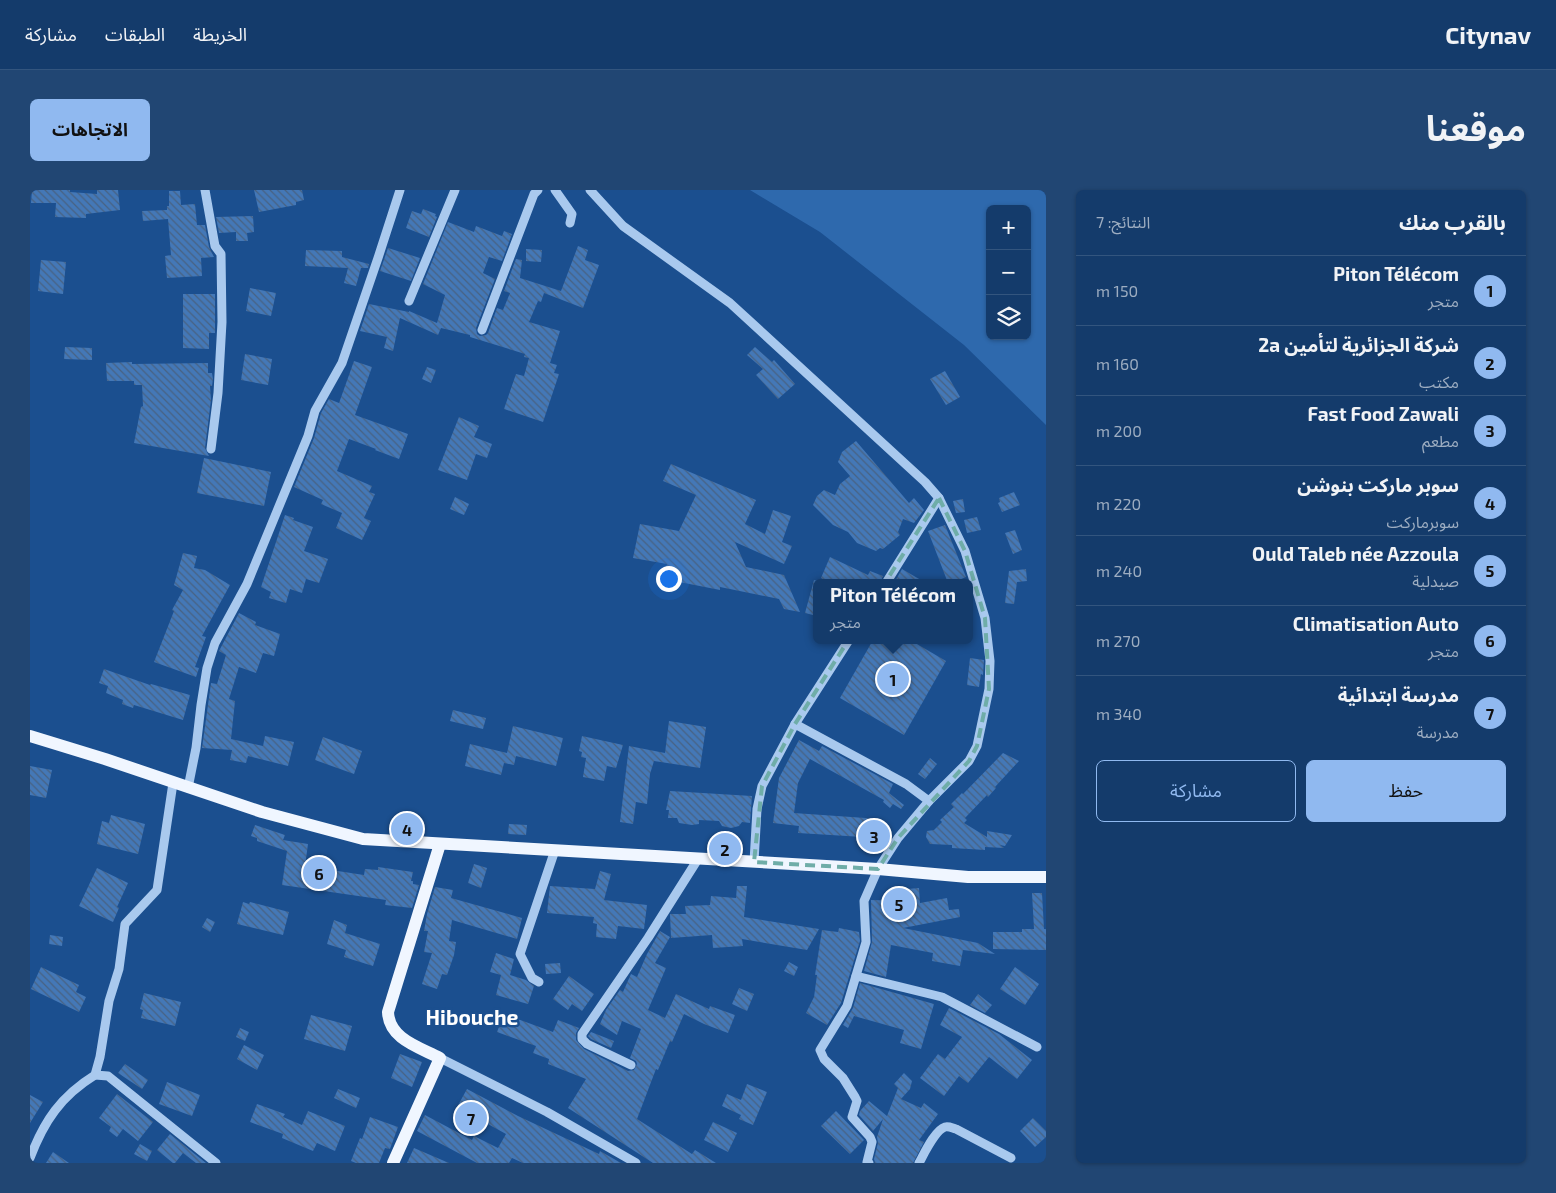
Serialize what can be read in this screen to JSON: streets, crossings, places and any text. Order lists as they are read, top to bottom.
{
  "districts": ["Hibouche"],
  "page": {
    "header": "Citynav",
    "nav": ["الخريطة", "الطبقات", "مشاركة"],
    "title": "موقعنا",
    "buttons": [
      "الاتجاهات",
      ["حفظ", "مشاركة"]
    ],
    "heading": ["بالقرب منك", "النتائج: 7"],
    "map_buttons": ["+", "−"],
    "list": [
      {
        "mark": "1",
        "name": "Piton Télécom",
        "note": "متجر",
        "value": "150 m"
      },
      {
        "mark": "2",
        "name": "شركة الجزائرية لتأمين 2a",
        "note": "مكتب",
        "value": "160 m"
      },
      {
        "mark": "3",
        "name": "Fast Food Zawali",
        "note": "مطعم",
        "value": "200 m"
      },
      {
        "mark": "4",
        "name": "سوبر ماركت بنوشن",
        "note": "سوبرماركت",
        "value": "220 m"
      },
      {
        "mark": "5",
        "name": "Ould Taleb née Azzoula",
        "note": "صيدلية",
        "value": "240 m"
      },
      {
        "mark": "6",
        "name": "Climatisation Auto",
        "note": "متجر",
        "value": "270 m"
      },
      {
        "mark": "7",
        "name": "مدرسة ابتدائية",
        "note": "مدرسة",
        "value": "340 m"
      }
    ],
    "popup": ["Piton Télécom", "متجر"],
    "pins": [
      "1",
      "4",
      "3",
      "2",
      "6",
      "5",
      "7"
    ]
  }
}
